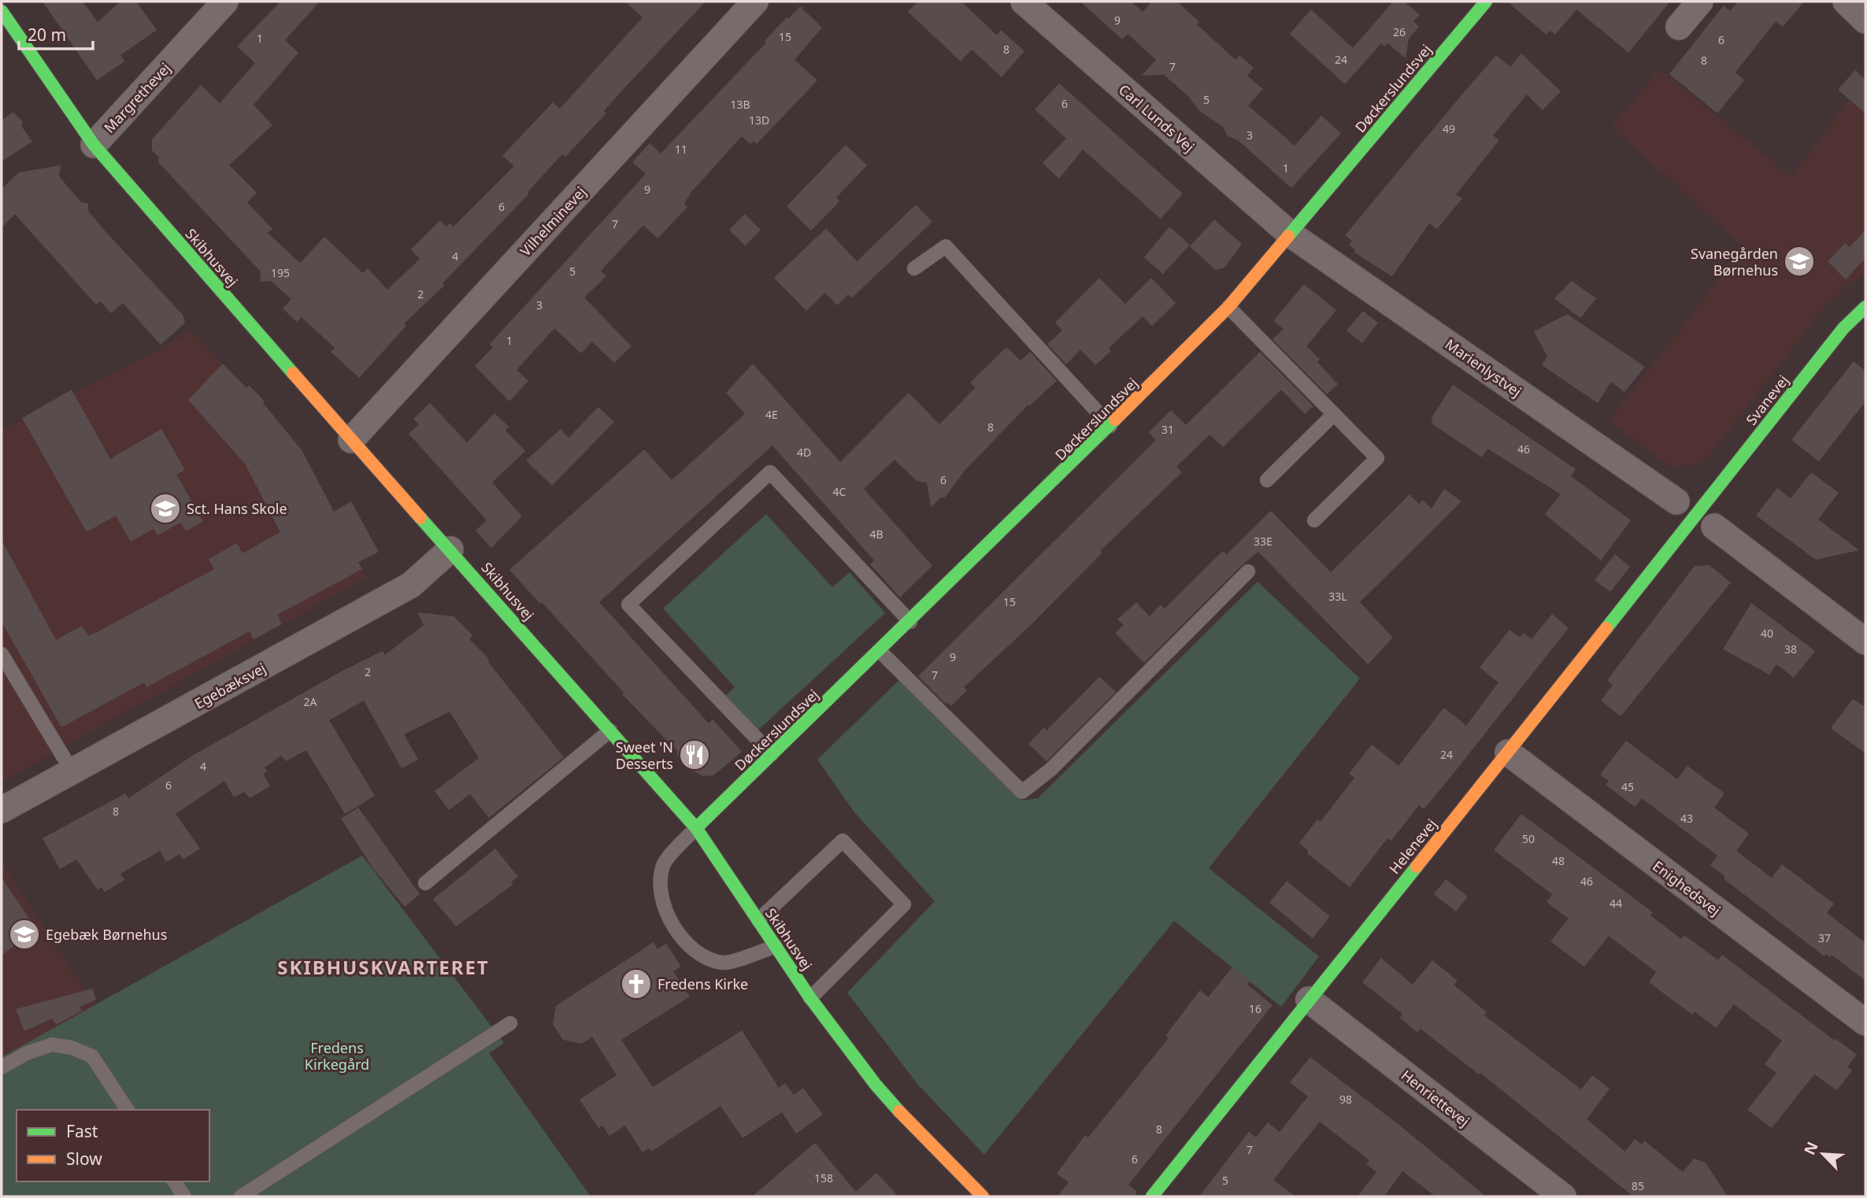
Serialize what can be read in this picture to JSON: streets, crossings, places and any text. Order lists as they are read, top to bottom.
{
  "streets": {
    "street": [
      "Døckerslundsvej",
      "Margrethevej",
      "Carl Lunds Vej",
      "Vilhelminevej",
      "Skibhusvej",
      "Marienlystvej",
      "Svanevej",
      "Egebæksvej",
      "Helenevej",
      "Enighedsvej",
      "Henriettevej"
    ]
  },
  "crossings": [
    ["Døckerslundsvej", "Carl Lunds Vej"],
    ["Døckerslundsvej", "Skibhusvej"],
    ["Døckerslundsvej", "Marienlystvej"],
    ["Margrethevej", "Skibhusvej"],
    ["Carl Lunds Vej", "Marienlystvej"],
    ["Vilhelminevej", "Skibhusvej"],
    ["Skibhusvej", "Egebæksvej"],
    ["Marienlystvej", "Svanevej"],
    ["Marienlystvej", "Helenevej"],
    ["Svanevej", "Helenevej"],
    ["Helenevej", "Enighedsvej"],
    ["Helenevej", "Henriettevej"]
  ],
  "districts": ["SKIBHUSKVARTERET"],
  "parks": ["Fredens Kirkegård"],
  "places": {
    "school or university": ["Svanegården Børnehus", "Sct. Hans Skole", "Egebæk Børnehus"],
    "restaurant": ["Sweet 'N Desserts"],
    "church": ["Fredens Kirke"]
  },
  "house_numbers": [
    "9",
    "26",
    "15",
    "1",
    "6",
    "8",
    "24",
    "8",
    "7",
    "5",
    "6",
    "13B",
    "13D",
    "49",
    "3",
    "11",
    "1",
    "9",
    "6",
    "7",
    "4",
    "5",
    "195",
    "2",
    "3",
    "1",
    "4E",
    "8",
    "31",
    "46",
    "4D",
    "6",
    "4C",
    "4B",
    "33E",
    "33L",
    "15",
    "40",
    "38",
    "9",
    "2",
    "7",
    "2A",
    "24",
    "4",
    "6",
    "45",
    "8",
    "43",
    "50",
    "48",
    "46",
    "44",
    "37",
    "16",
    "98",
    "8",
    "7",
    "6",
    "158",
    "5",
    "85"
  ],
  "legend": ["Fast", "Slow"],
  "scale_bar": "20 m",
  "north": "top left"
}
